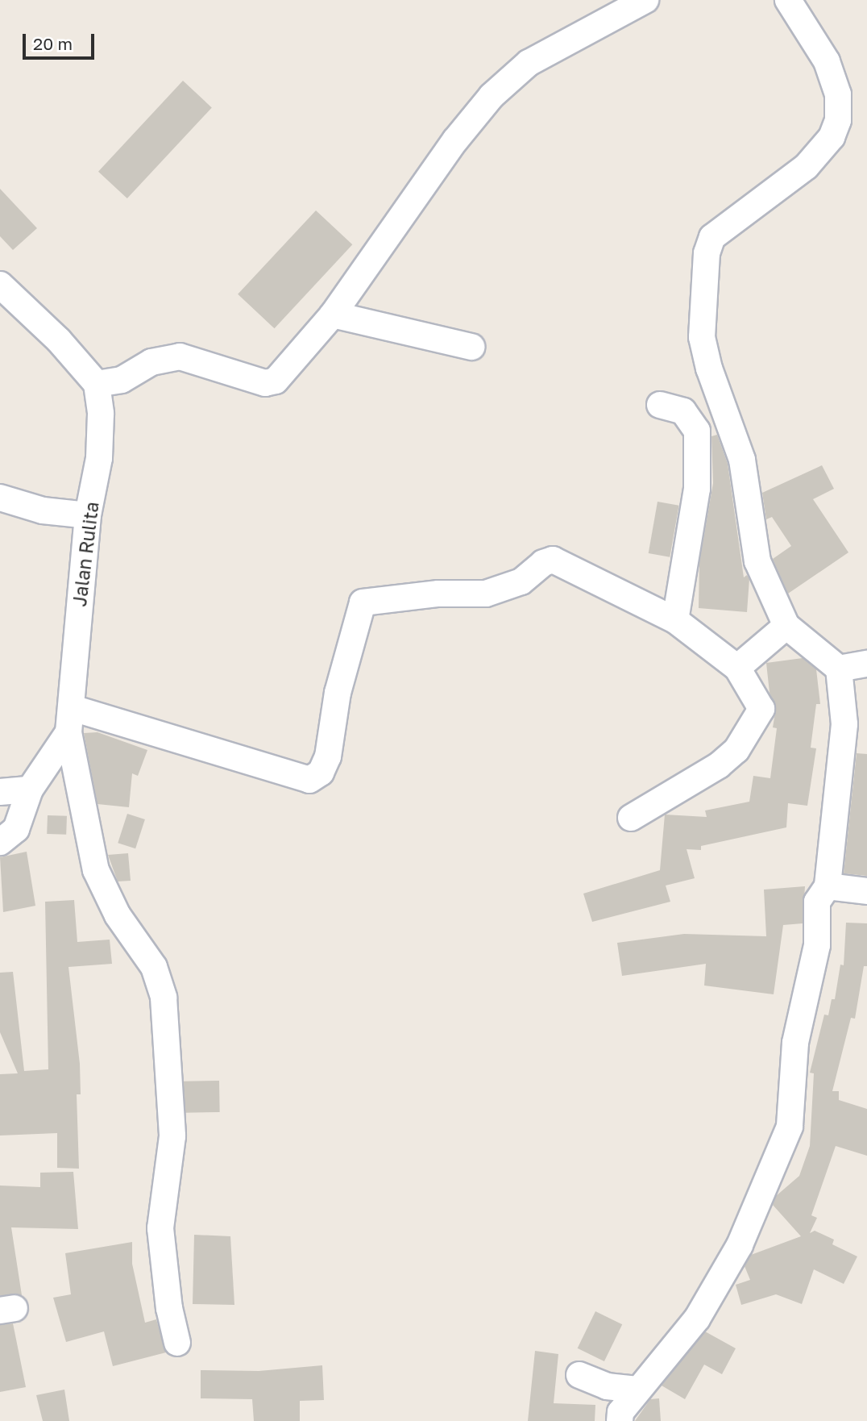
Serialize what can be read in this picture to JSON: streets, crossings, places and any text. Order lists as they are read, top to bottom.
{
  "streets": {
    "street": ["Jalan Rulita"]
  },
  "scale_bar": "20 m"
}
